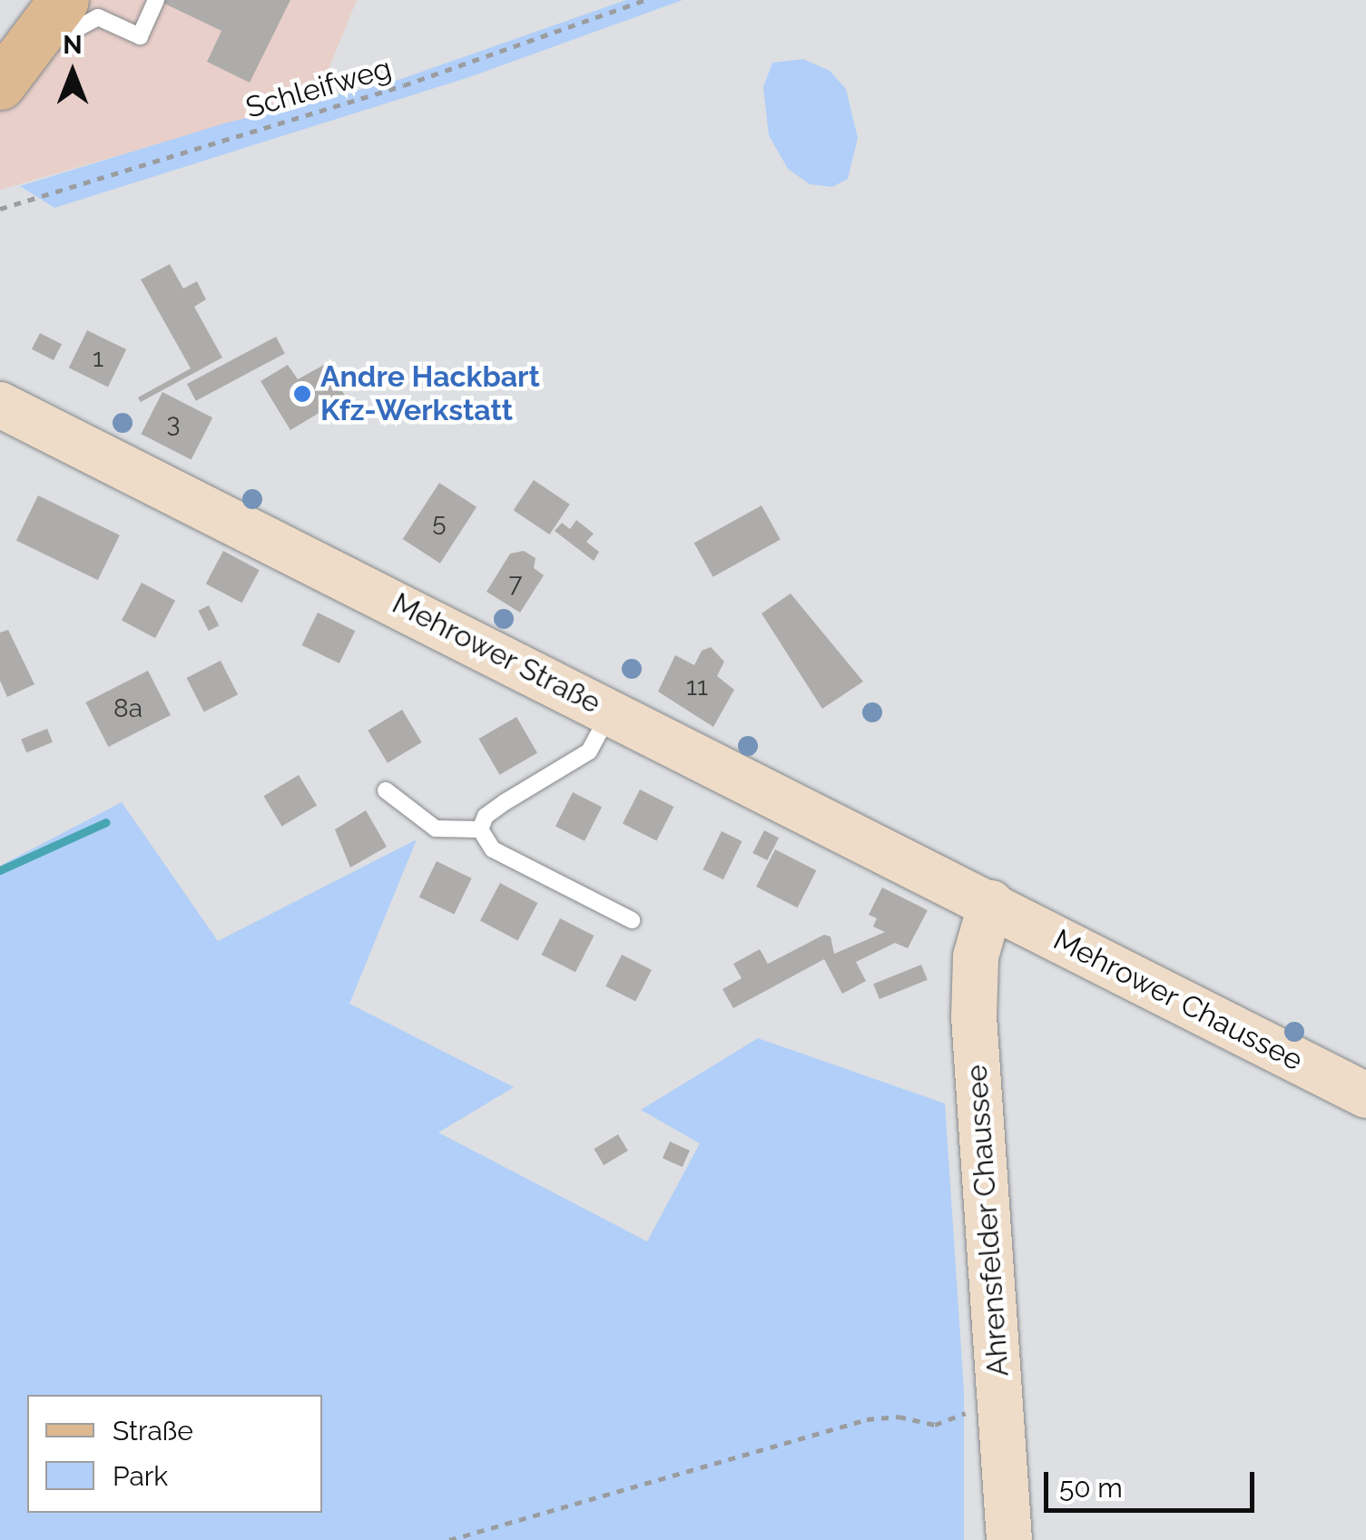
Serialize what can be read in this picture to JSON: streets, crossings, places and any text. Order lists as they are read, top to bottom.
{
  "streets": {
    "main road": ["Mehrower Straße", "Mehrower Chaussee", "Ahrensfelder Chaussee"],
    "path": ["Schleifweg"]
  },
  "crossings": [
    ["Mehrower Straße", "Mehrower Chaussee"],
    ["Mehrower Straße", "Ahrensfelder Chaussee"],
    ["Mehrower Chaussee", "Ahrensfelder Chaussee"]
  ],
  "places": ["Andre Hackbart Kfz-Werkstatt"],
  "house_numbers": [
    "1",
    "3",
    "5",
    "7",
    "11",
    "8a"
  ],
  "legend": ["Straße", "Park"],
  "scale_bar": "50 m",
  "north": "top"
}
